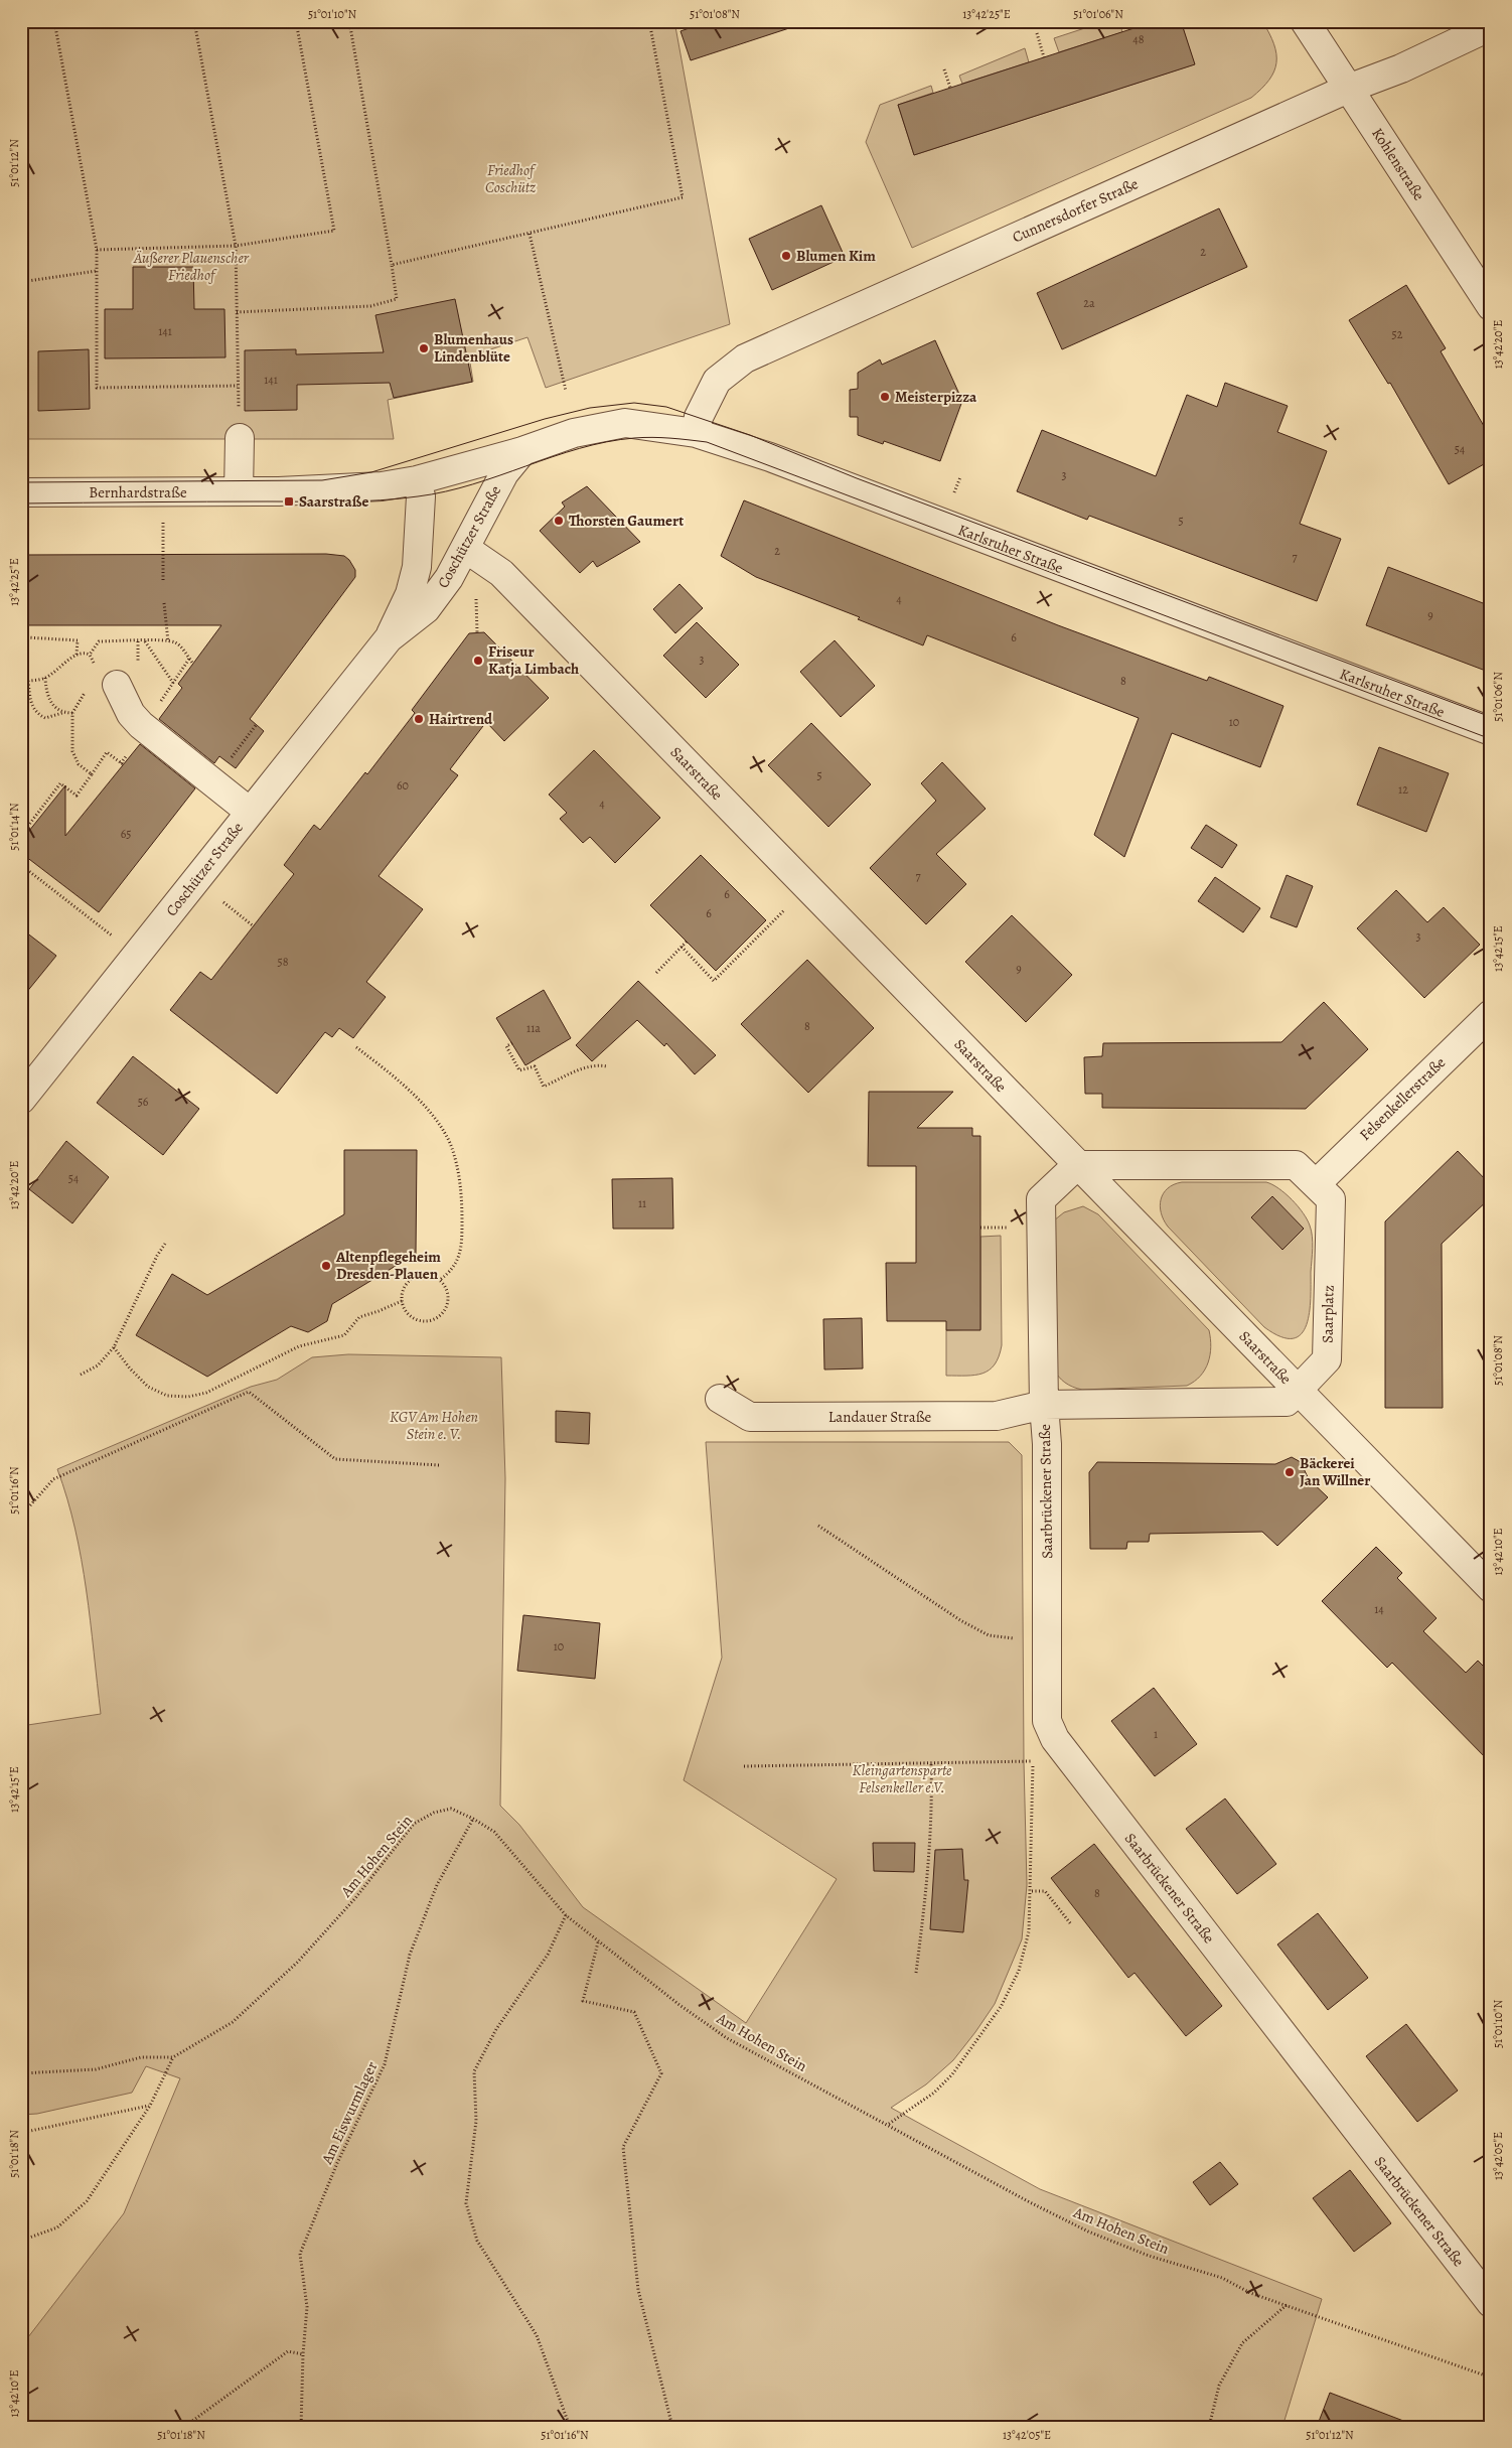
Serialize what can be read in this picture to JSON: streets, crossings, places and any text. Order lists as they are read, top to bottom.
{
  "streets": {
    "street": [
      "Kohlenstraße",
      "Cunnersdorfer Straße",
      "Bernhardstraße",
      "Coschützer Straße",
      "Karlsruher Straße",
      "Saarstraße",
      "Felsenkellerstraße",
      "Saarplatz",
      "Landauer Straße",
      "Saarbrückener Straße"
    ],
    "path": ["Am Hohen Stein", "Am Eiswurmlager"]
  },
  "crossings": [
    ["Kohlenstraße", "Cunnersdorfer Straße"],
    ["Cunnersdorfer Straße", "Karlsruher Straße"],
    ["Bernhardstraße", "Coschützer Straße"],
    ["Bernhardstraße", "Karlsruher Straße"],
    ["Coschützer Straße", "Karlsruher Straße"],
    ["Coschützer Straße", "Saarstraße"],
    ["Saarstraße", "Saarplatz"],
    ["Felsenkellerstraße", "Saarplatz"],
    ["Saarplatz", "Landauer Straße"],
    ["Saarplatz", "Saarbrückener Straße"],
    ["Landauer Straße", "Saarbrückener Straße"],
    ["Am Hohen Stein", "Am Eiswurmlager"]
  ],
  "parks": [
    "Friedhof Coschütz",
    "Äußerer Plauenscher Friedhof",
    "KGV Am Hohen Stein e. V.",
    "Kleingartensparte Felsenkeller e.V."
  ],
  "places": {
    "other": [
      "Blumen Kim",
      "Blumenhaus Lindenblüte",
      "Meisterpizza",
      "Thorsten Gaumert",
      "Friseur Katja Limbach",
      "Hairtrend",
      "Altenpflegeheim Dresden-Plauen",
      "Bäckerei Jan Willner"
    ],
    "transit": ["Saarstraße"]
  },
  "house_numbers": [
    "48",
    "2",
    "2a",
    "141",
    "52",
    "141",
    "54",
    "3",
    "5",
    "2",
    "7",
    "4",
    "9",
    "6",
    "3",
    "8",
    "10",
    "5",
    "60",
    "12",
    "4",
    "65",
    "7",
    "6",
    "6",
    "3",
    "58",
    "9",
    "8",
    "11a",
    "56",
    "54",
    "11",
    "14",
    "10",
    "1",
    "8"
  ],
  "coordinates": [
    "51°01'10\"N",
    "51°01'08\"N",
    "13°42'25\"E",
    "51°01'06\"N",
    "51°01'12\"N",
    "13°42'20\"E",
    "51°01'14\"N",
    "13°42'15\"E",
    "51°01'16\"N",
    "13°42'10\"E",
    "51°01'18\"N",
    "13°42'05\"E"
  ]
}
